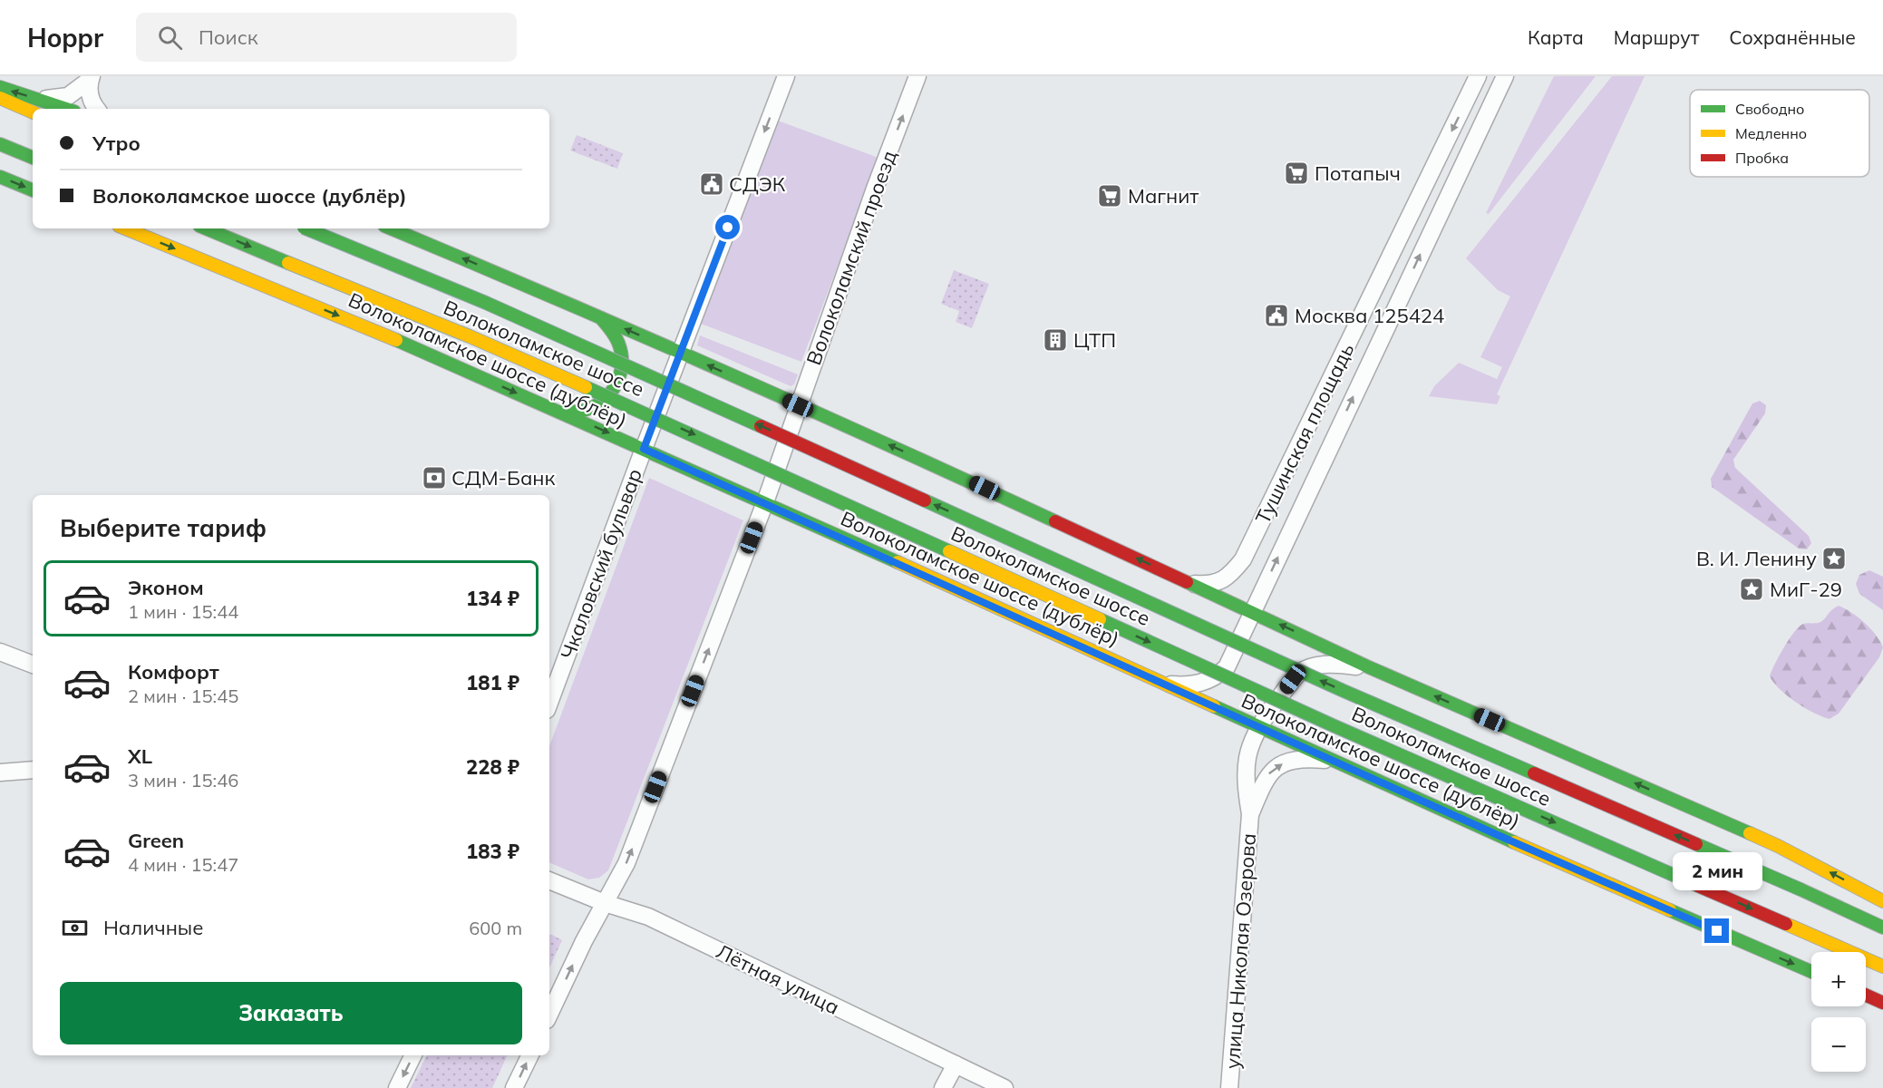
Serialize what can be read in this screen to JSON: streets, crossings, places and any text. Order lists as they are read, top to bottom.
{
  "streets": {
    "street": [
      "Волоколамский проезд",
      "Волоколамское шоссе",
      "Волоколамское шоссе (дублёр)",
      "Тушинская площадь",
      "Чкаловский бульвар",
      "улица Николая Озерова",
      "Лётная улица"
    ]
  },
  "crossings": [
    ["Волоколамский проезд", "Волоколамское шоссе (дублёр)"],
    ["Волоколамское шоссе (дублёр)", "Тушинская площадь"],
    ["Волоколамское шоссе (дублёр)", "Чкаловский бульвар"],
    ["Волоколамское шоссе (дублёр)", "улица Николая Озерова"]
  ],
  "places": {
    "supermarket": ["Потапыч", "Магнит"],
    "public building": ["СДЭК", "Москва 125424"],
    "building": ["ЦТП"],
    "bank": ["СДМ-Банк"],
    "place": ["В. И. Ленину", "МиГ-29"]
  },
  "legend": ["Свободно", "Медленно", "Пробка"],
  "page": {
    "header": "Hoppr",
    "search": "Поиск",
    "nav": ["Карта", "Маршрут", "Сохранённые"],
    "banner": ["Утро", "Волоколамское шоссе (дублёр)"],
    "heading": "Выберите тариф",
    "list": [
      {
        "name": "Эконом",
        "note": "1 мин · 15:44",
        "value": "134 ₽"
      },
      {
        "name": "Комфорт",
        "note": "2 мин · 15:45",
        "value": "181 ₽"
      },
      {
        "name": "XL",
        "note": "3 мин · 15:46",
        "value": "228 ₽"
      },
      {
        "name": "Green",
        "note": "4 мин · 15:47",
        "value": "183 ₽"
      }
    ],
    "bubble": "2 мин",
    "pay": ["Наличные", "600 m"],
    "map_buttons": ["+", "−"],
    "buttons": "Заказать"
  }
}
